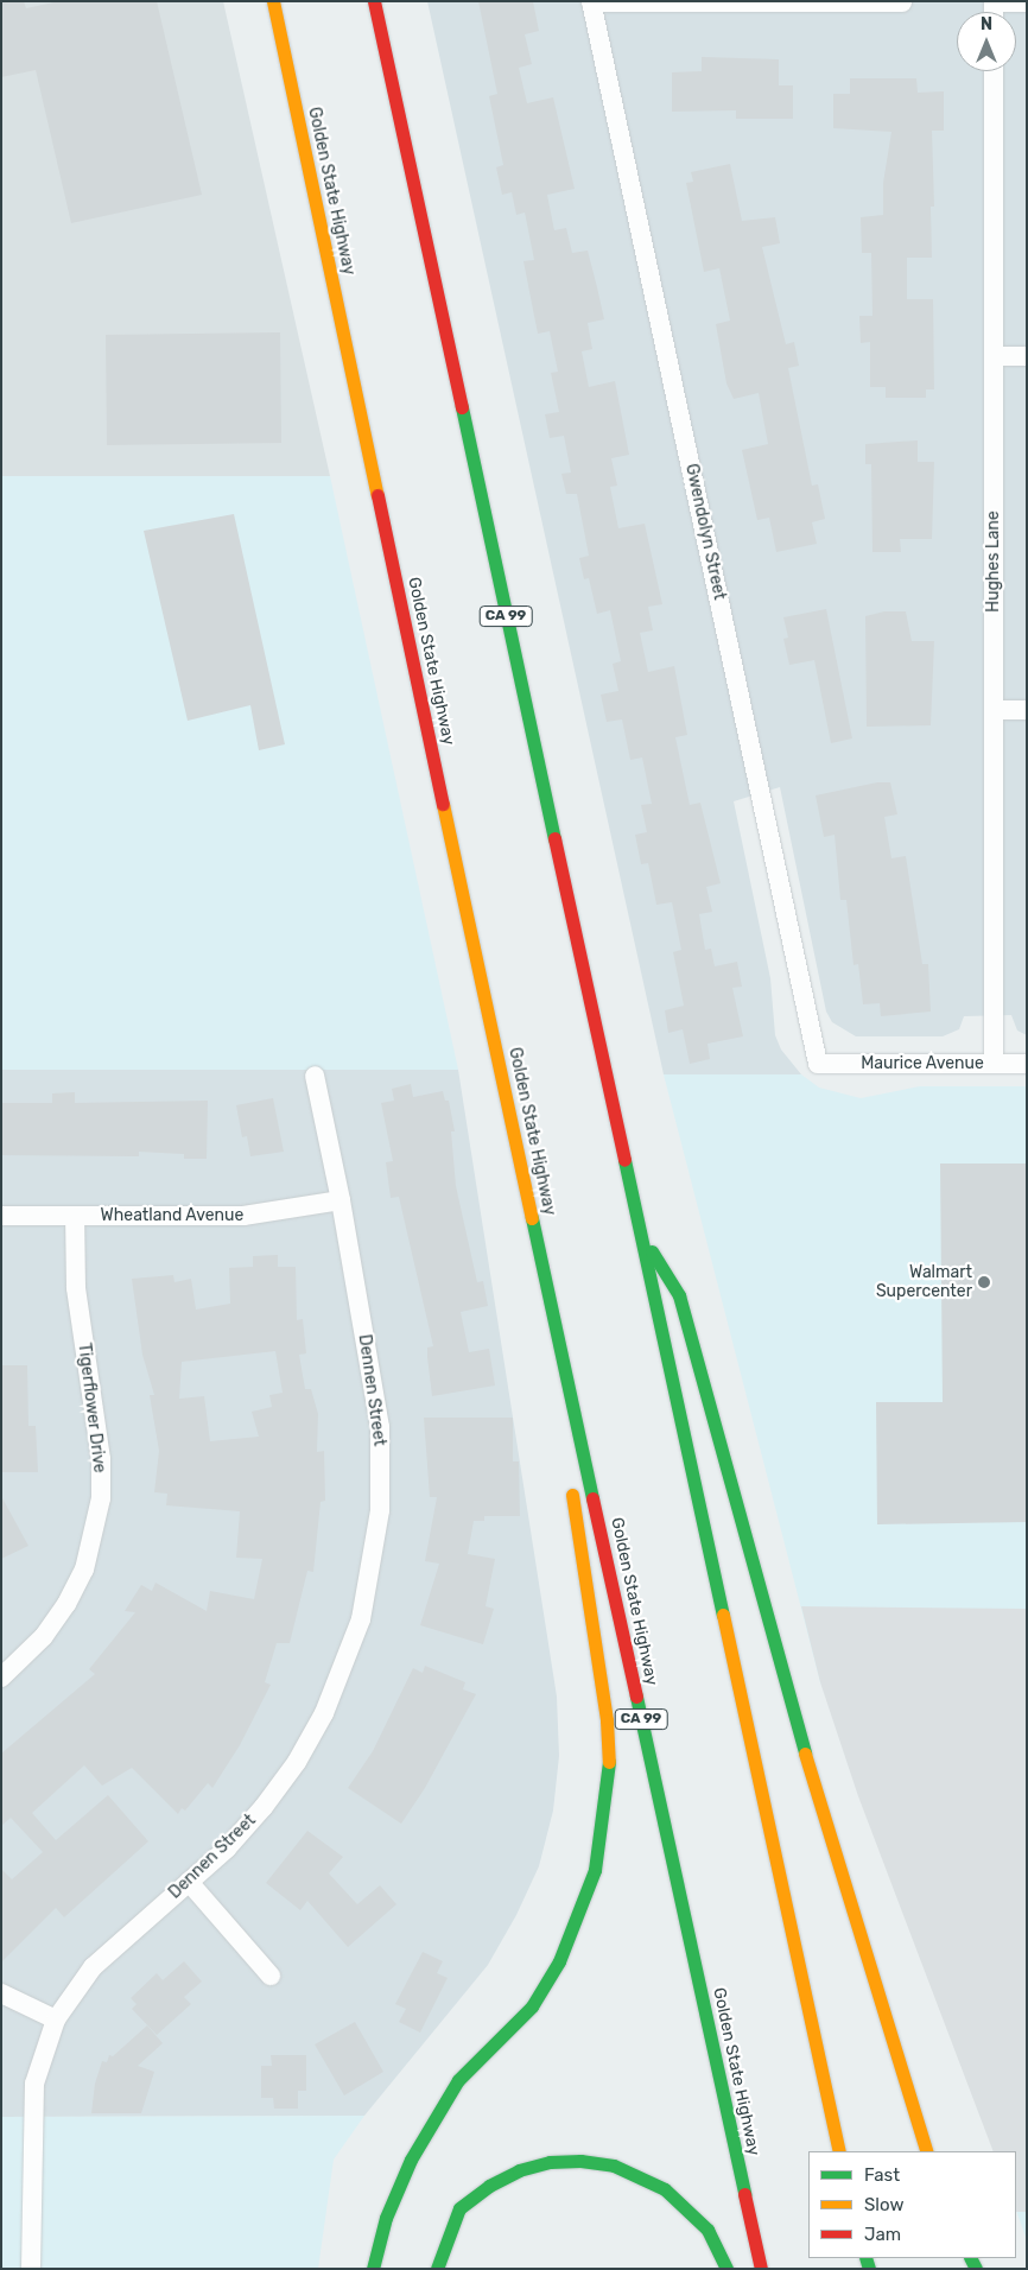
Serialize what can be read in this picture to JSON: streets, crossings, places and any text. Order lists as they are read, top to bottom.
{
  "streets": {
    "highway": ["Golden State Highway", "CA 99"],
    "street": [
      "Gwendolyn Street",
      "Hughes Lane",
      "Maurice Avenue",
      "Wheatland Avenue",
      "Dennen Street",
      "Tigerflower Drive"
    ]
  },
  "crossings": [
    ["Gwendolyn Street", "Maurice Avenue"],
    ["Hughes Lane", "Maurice Avenue"],
    ["Wheatland Avenue", "Dennen Street"],
    ["Wheatland Avenue", "Tigerflower Drive"]
  ],
  "places": ["Walmart Supercenter"],
  "legend": ["Fast", "Slow", "Jam"],
  "north": "top"
}
